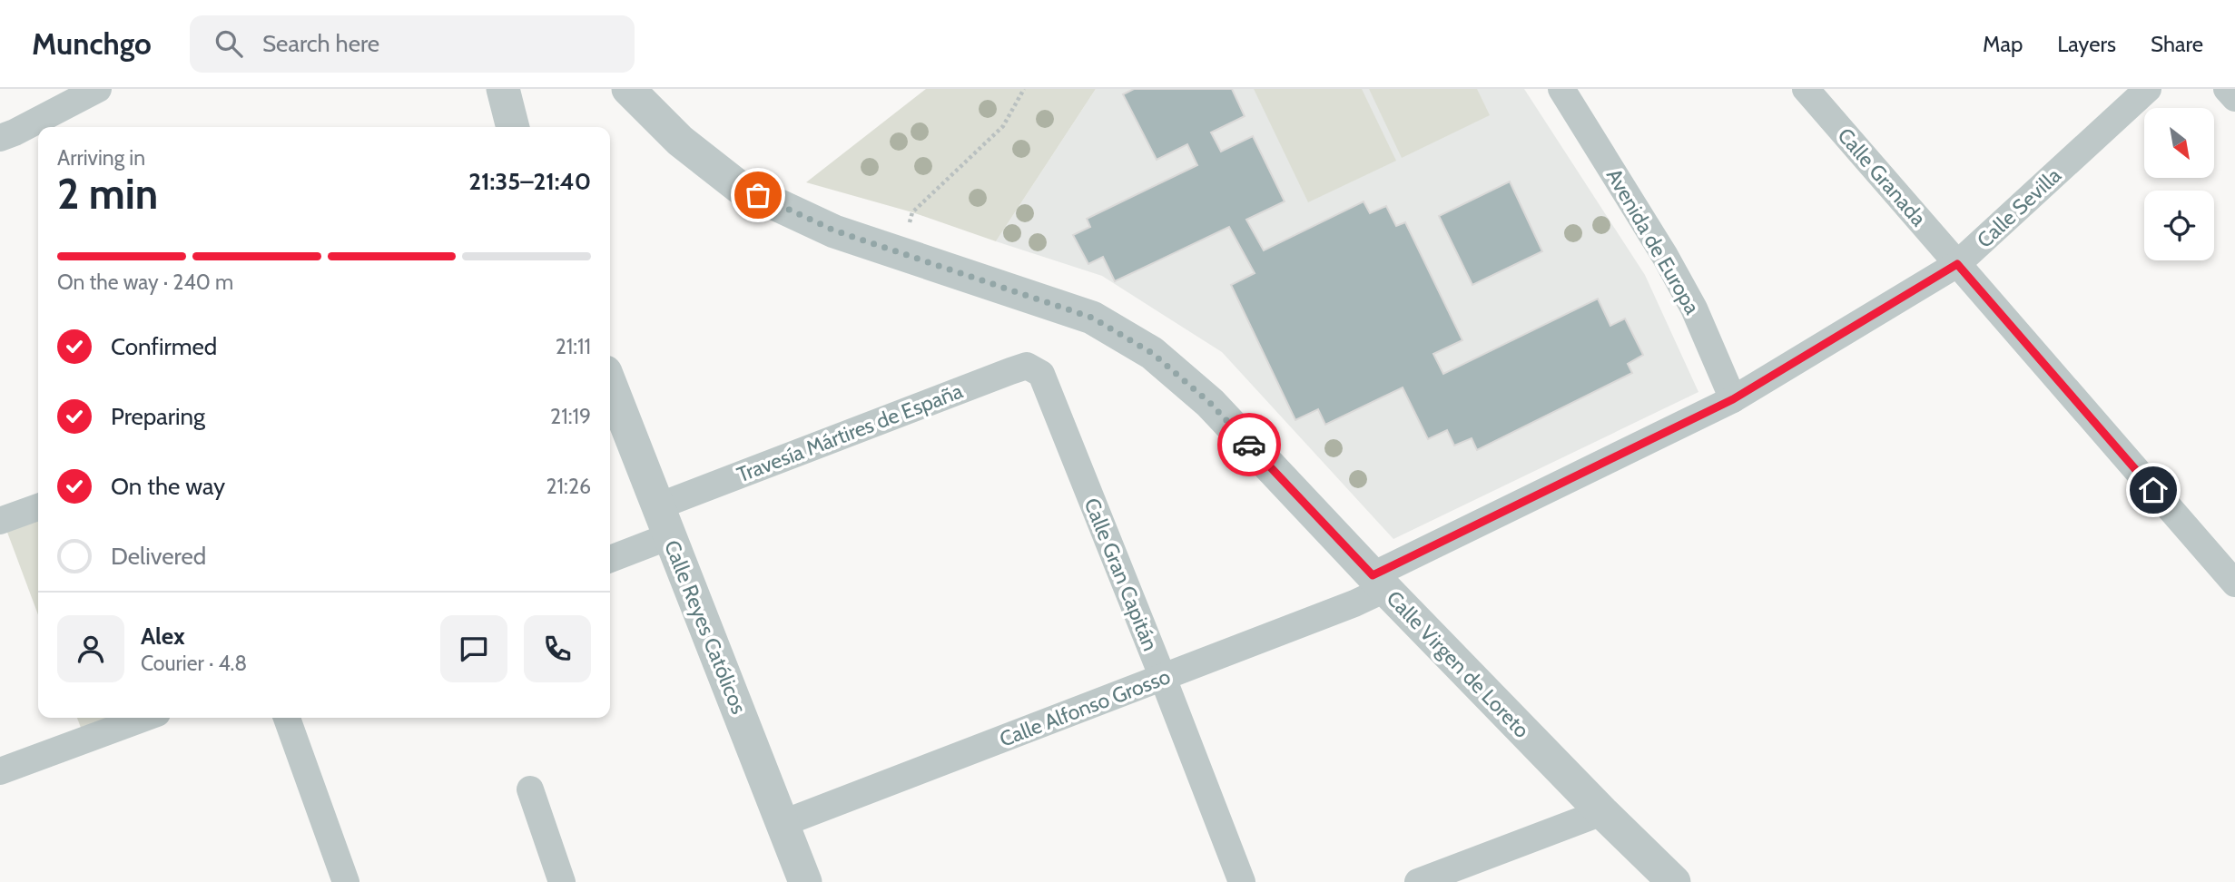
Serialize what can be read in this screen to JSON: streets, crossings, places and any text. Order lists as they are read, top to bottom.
{
  "streets": {
    "street": [
      "Calle Granada",
      "Calle Sevilla",
      "Avenida de Europa",
      "Travesía Mártires de España",
      "Calle Gran Capitán",
      "Calle Reyes Católicos",
      "Calle Virgen de Loreto",
      "Calle Alfonso Grosso"
    ]
  },
  "crossings": [
    ["Calle Granada", "Calle Sevilla"],
    ["Calle Sevilla", "Avenida de Europa"],
    ["Calle Sevilla", "Calle Virgen de Loreto"],
    ["Calle Sevilla", "Calle Alfonso Grosso"],
    ["Travesía Mártires de España", "Calle Gran Capitán"],
    ["Travesía Mártires de España", "Calle Reyes Católicos"],
    ["Calle Gran Capitán", "Calle Alfonso Grosso"],
    ["Calle Reyes Católicos", "Calle Alfonso Grosso"],
    ["Calle Virgen de Loreto", "Calle Alfonso Grosso"]
  ],
  "north": "bottom right",
  "page": {
    "header": "Munchgo",
    "search": "Search here",
    "nav": ["Map", "Layers", "Share"],
    "heading": ["2 min", "Arriving in", "21:35–21:40"],
    "panel": ["Alex", "Courier · 4.8"],
    "bar": "On the way · 240 m",
    "list": [
      ["Confirmed", "21:11"],
      ["Preparing", "21:19"],
      ["On the way", "21:26"],
      "Delivered"
    ]
  }
}
